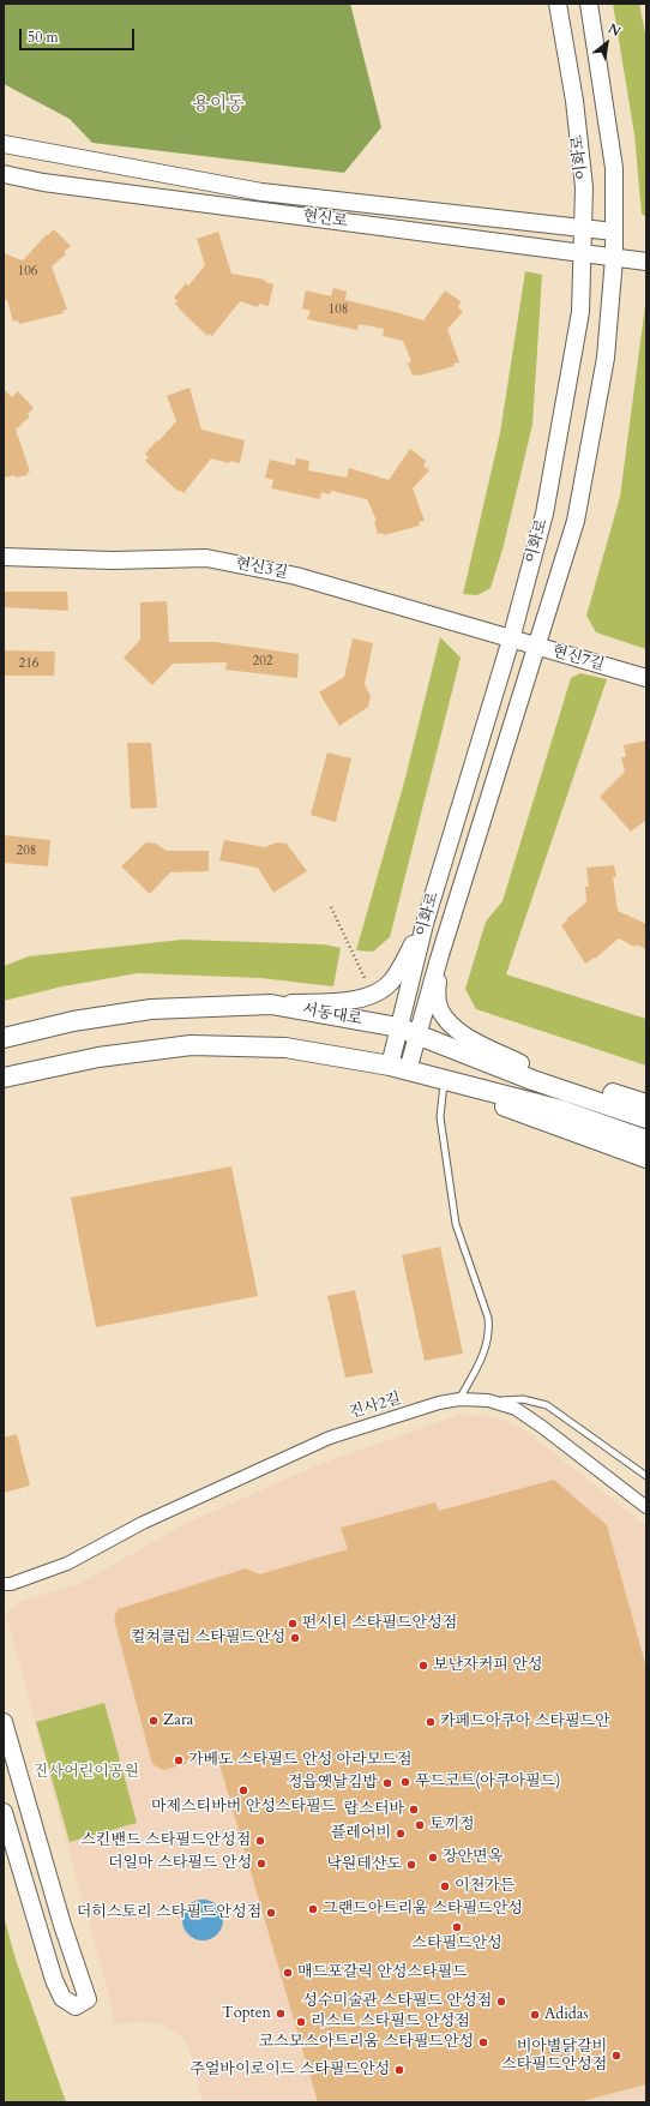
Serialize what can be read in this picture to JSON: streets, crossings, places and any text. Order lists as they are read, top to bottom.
{
  "streets": {
    "main road": ["서동대로"],
    "street": [
      "이화로",
      "현신로",
      "현신3길",
      "현신7길",
      "진사2길"
    ]
  },
  "crossings": [
    ["이화로", "현신로"],
    ["이화로", "현신3길"],
    ["이화로", "현신7길"],
    ["이화로", "서동대로"],
    ["현신3길", "현신7길"]
  ],
  "districts": ["용이동"],
  "parks": ["진사어린이공원"],
  "places": [
    "펀시티 스타필드안성점",
    "컬쳐클럽 스타필드안성",
    "보난자커피 안성",
    "Zara",
    "카페드아쿠아 스타필드안",
    "가베도 스타필드 안성 아라모드점",
    "푸드코트(아쿠아필드)",
    "정읍옛날김밥",
    "마제스티바버 안성스타필드",
    "랍스터바",
    "토끼정",
    "플레어비",
    "스킨밴드 스타필드안성점",
    "장안면옥",
    "더일마 스타필드 안성",
    "낙원테산도",
    "이천가든",
    "그랜드아트리움 스타필드안성",
    "더히스토리 스타필드안성점",
    "스타필드안성",
    "매드포갈릭 안성스타필드",
    "성수미술관 스타필드 안성점",
    "Topten",
    "Adidas",
    "리스트 스타필드 안성점",
    "코스모스아트리움 스타필드안성",
    "비아별닭갈비 스타필드안성점",
    "주얼바이로이드 스타필드안성"
  ],
  "house_numbers": [
    "106",
    "108",
    "202",
    "216",
    "208"
  ],
  "scale_bar": "50 m",
  "north": "top right"
}
